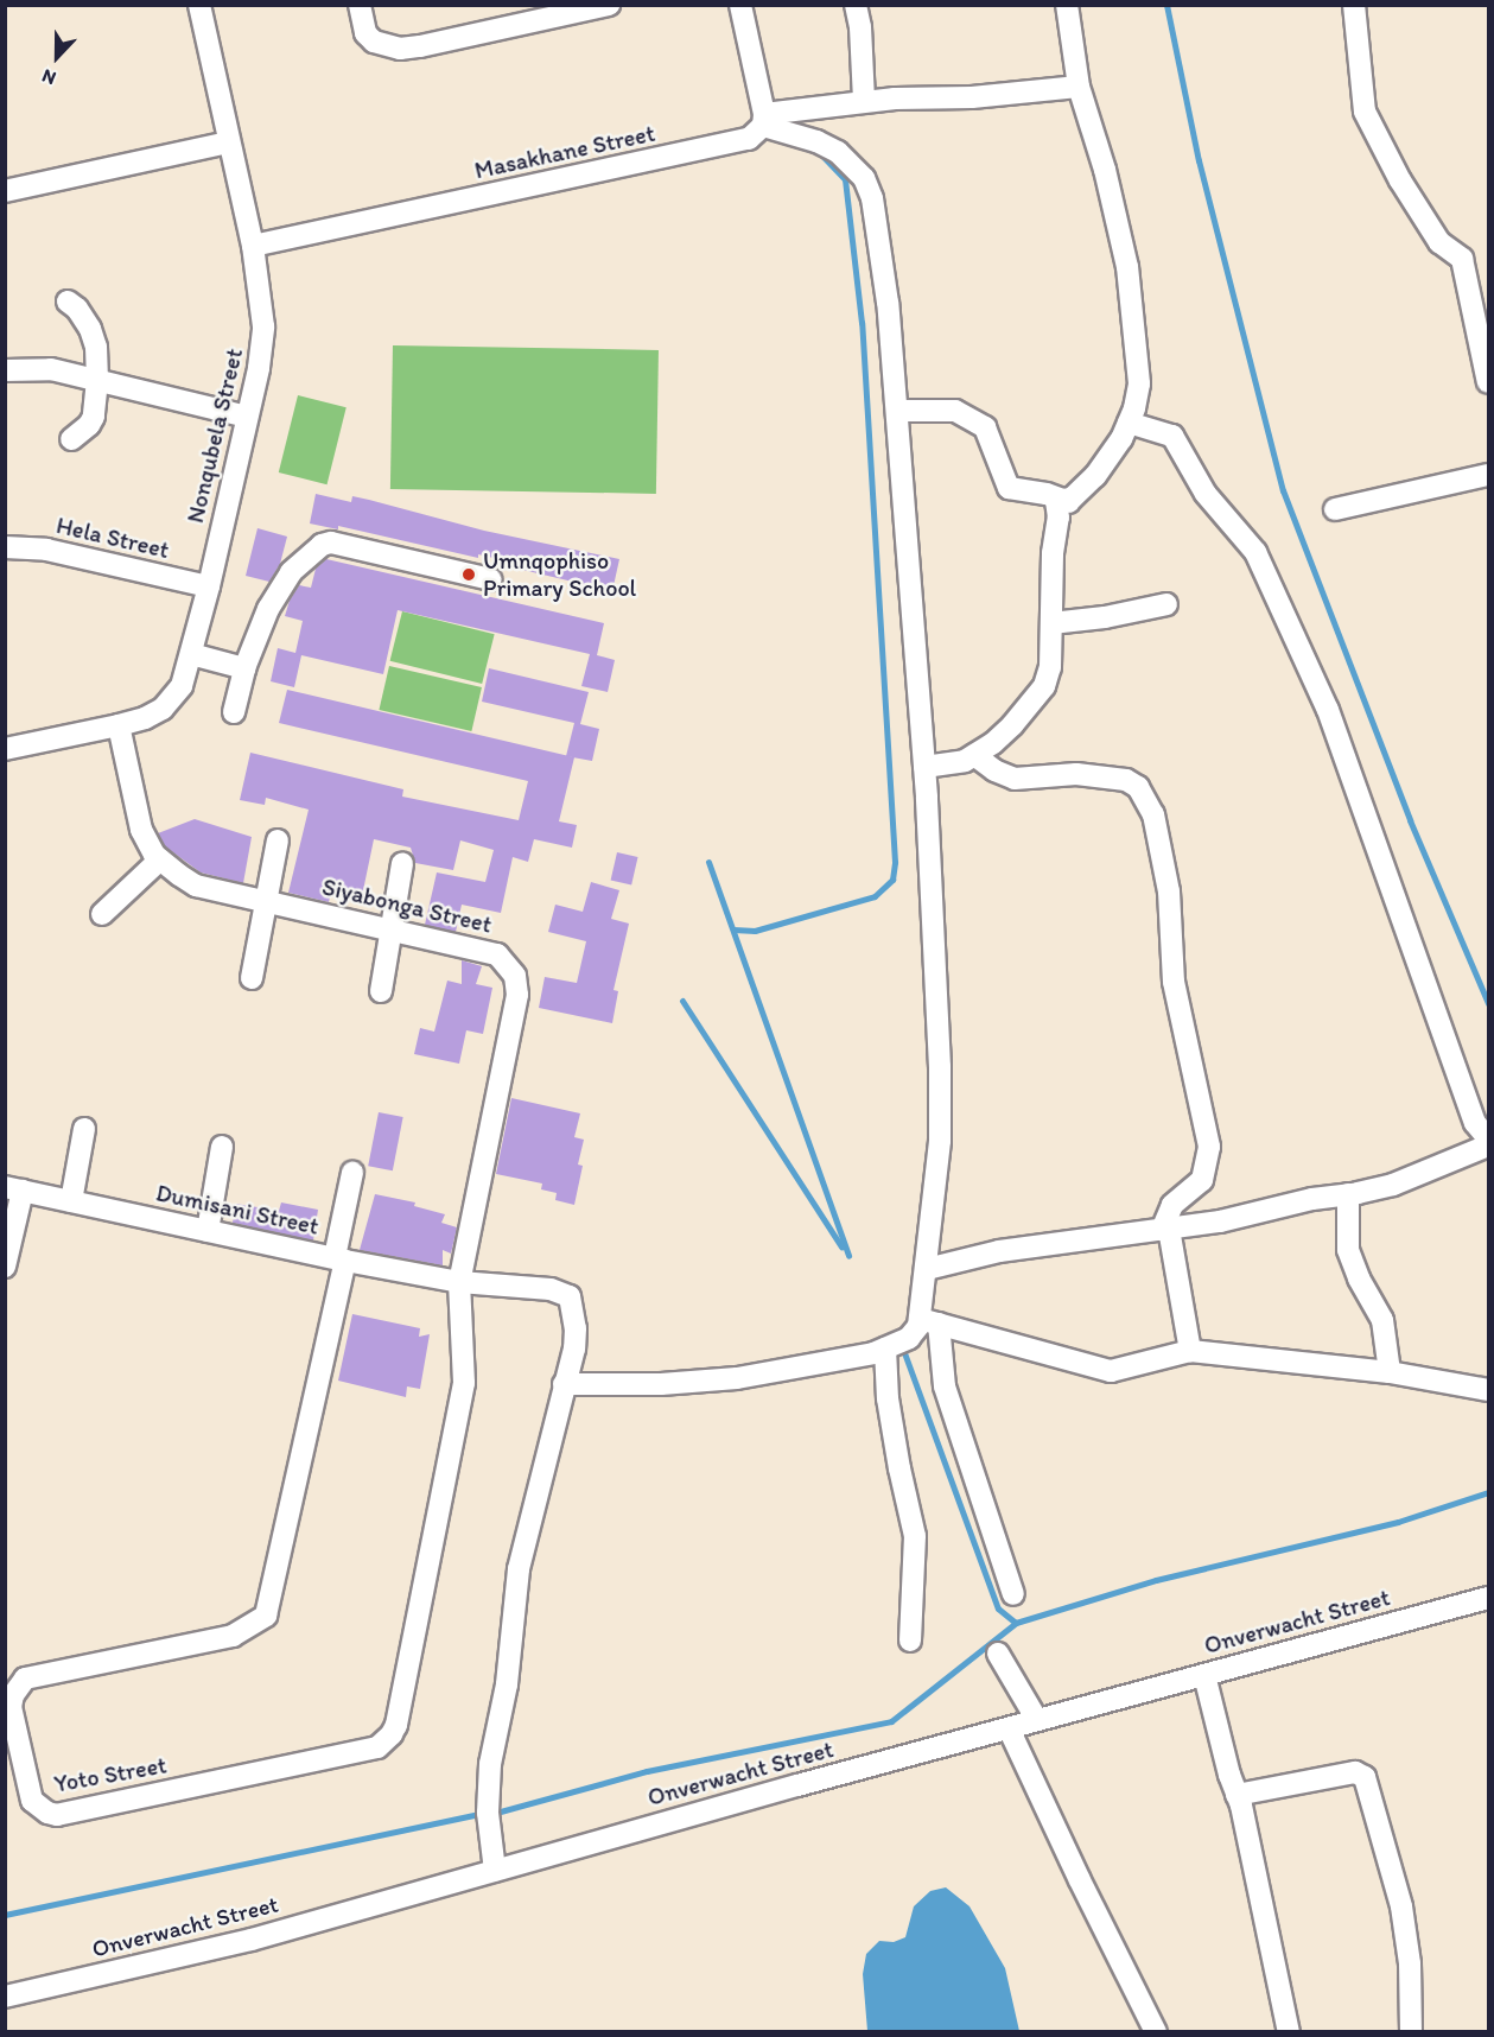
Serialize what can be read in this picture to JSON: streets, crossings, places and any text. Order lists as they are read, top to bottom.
{
  "streets": {
    "street": [
      "Masakhane Street",
      "Nonqubela Street",
      "Hela Street",
      "Siyabonga Street",
      "Dumisani Street",
      "Onverwacht Street",
      "Yoto Street"
    ]
  },
  "crossings": [
    ["Masakhane Street", "Nonqubela Street"],
    ["Nonqubela Street", "Hela Street"],
    ["Nonqubela Street", "Siyabonga Street"],
    ["Siyabonga Street", "Dumisani Street"],
    ["Siyabonga Street", "Yoto Street"],
    ["Dumisani Street", "Yoto Street"]
  ],
  "places": ["Umnqophiso Primary School"],
  "north": "bottom"
}
